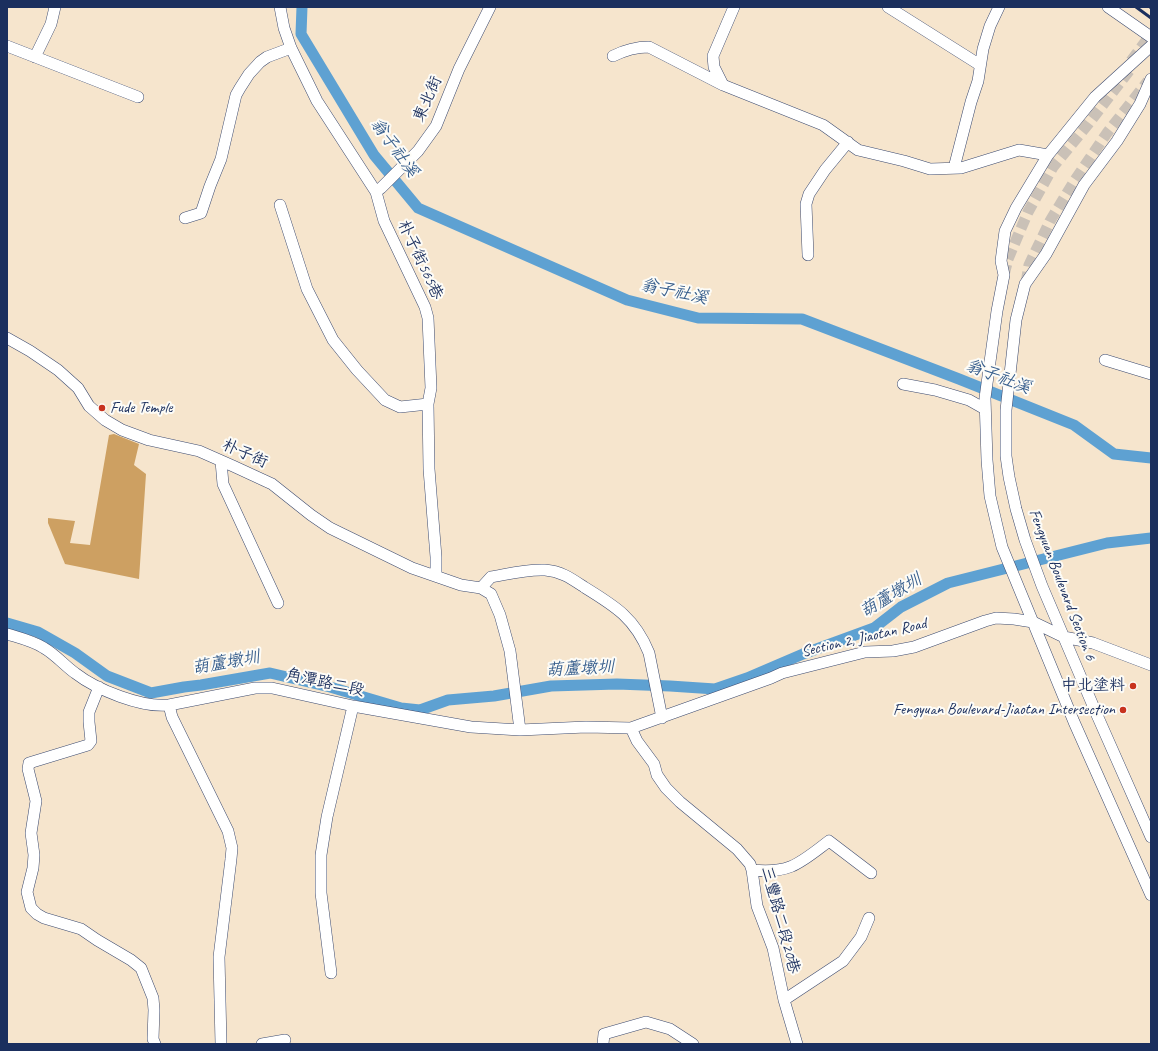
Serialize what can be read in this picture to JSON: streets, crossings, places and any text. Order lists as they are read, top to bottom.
{
  "streets": {
    "street": [
      "東北街",
      "朴子街565巷",
      "朴子街",
      "Fengyuan Boulevard Section 6",
      "Section 2, Jiaotan Road",
      "角潭路二段",
      "三豐路二段20巷"
    ]
  },
  "crossings": [
    ["東北街", "朴子街565巷"],
    ["朴子街565巷", "朴子街"],
    ["Fengyuan Boulevard Section 6", "Section 2, Jiaotan Road"],
    ["Section 2, Jiaotan Road", "角潭路二段"],
    ["Section 2, Jiaotan Road", "三豐路二段20巷"],
    ["角潭路二段", "三豐路二段20巷"]
  ],
  "water": ["翁子社溪", "葫蘆墩圳"],
  "places": ["Fude Temple", "中北塗料", "Fengyuan Boulevard-Jiaotan Intersection"]
}
